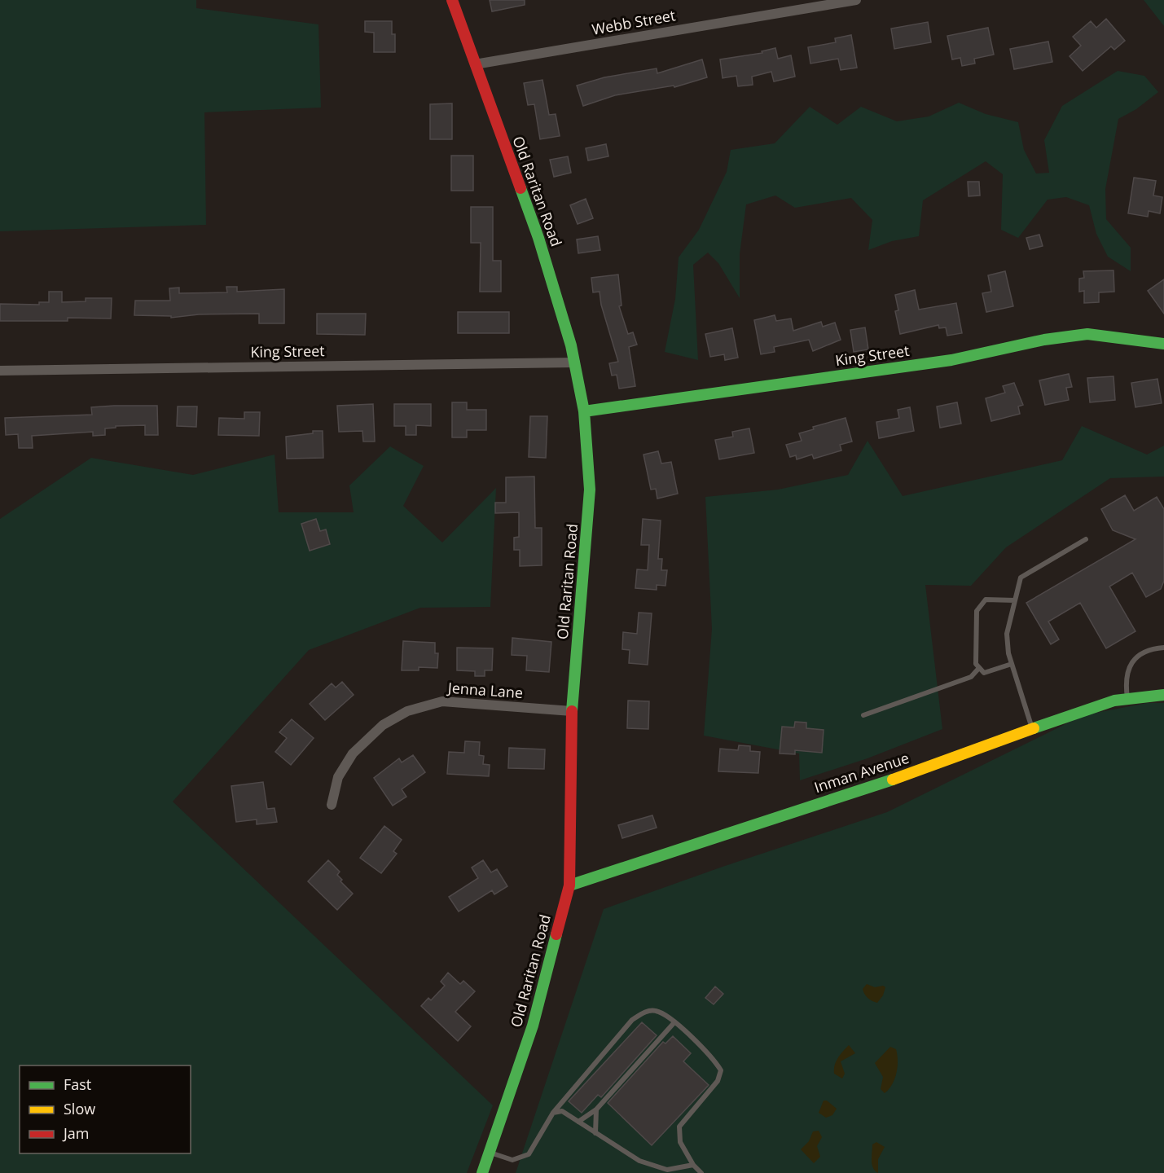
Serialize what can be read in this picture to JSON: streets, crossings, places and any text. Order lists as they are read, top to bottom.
{
  "streets": {
    "street": [
      "Webb Street",
      "Old Raritan Road",
      "King Street",
      "Jenna Lane",
      "Inman Avenue"
    ]
  },
  "crossings": [
    ["Webb Street", "Old Raritan Road"],
    ["Old Raritan Road", "King Street"],
    ["Old Raritan Road", "Jenna Lane"],
    ["Old Raritan Road", "Inman Avenue"]
  ],
  "legend": ["Fast", "Slow", "Jam"]
}
